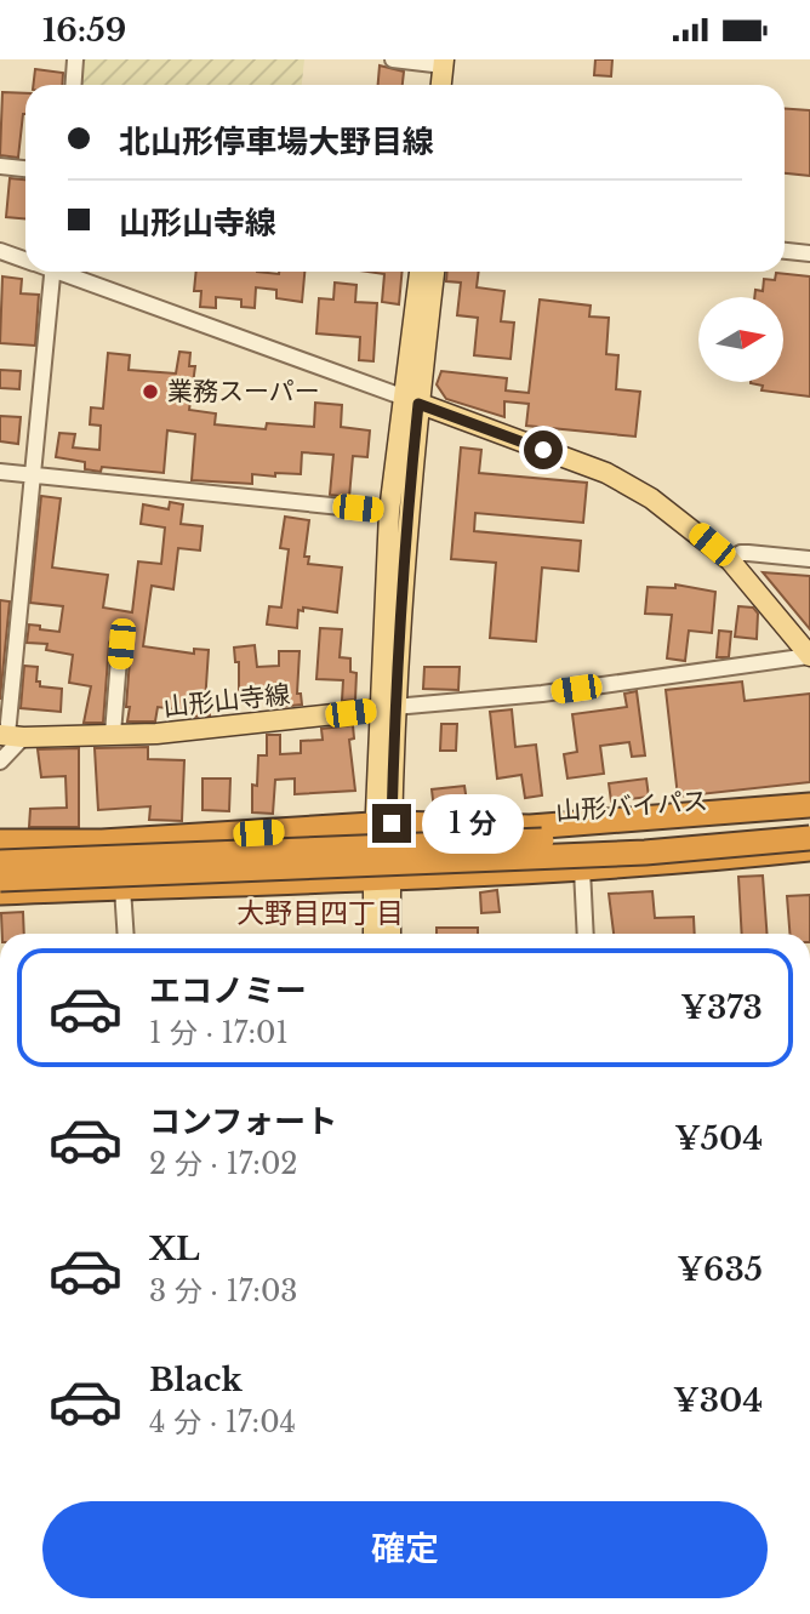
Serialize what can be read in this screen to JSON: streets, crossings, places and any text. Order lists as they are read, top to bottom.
{
  "streets": {
    "highway": ["山形バイパス"],
    "main road": ["山形山寺線"]
  },
  "districts": ["大野目四丁目"],
  "places": ["業務スーパー"],
  "north": "right",
  "page": {
    "status": "16:59",
    "banner": ["北山形停車場大野目線", "山形山寺線"],
    "bubble": "1 分",
    "list": [
      {
        "name": "エコノミー",
        "note": "1 分 · 17:01",
        "value": "¥373"
      },
      {
        "name": "コンフォート",
        "note": "2 分 · 17:02",
        "value": "¥504"
      },
      {
        "name": "XL",
        "note": "3 分 · 17:03",
        "value": "¥635"
      },
      {
        "name": "Black",
        "note": "4 分 · 17:04",
        "value": "¥304"
      }
    ],
    "buttons": "確定"
  }
}
